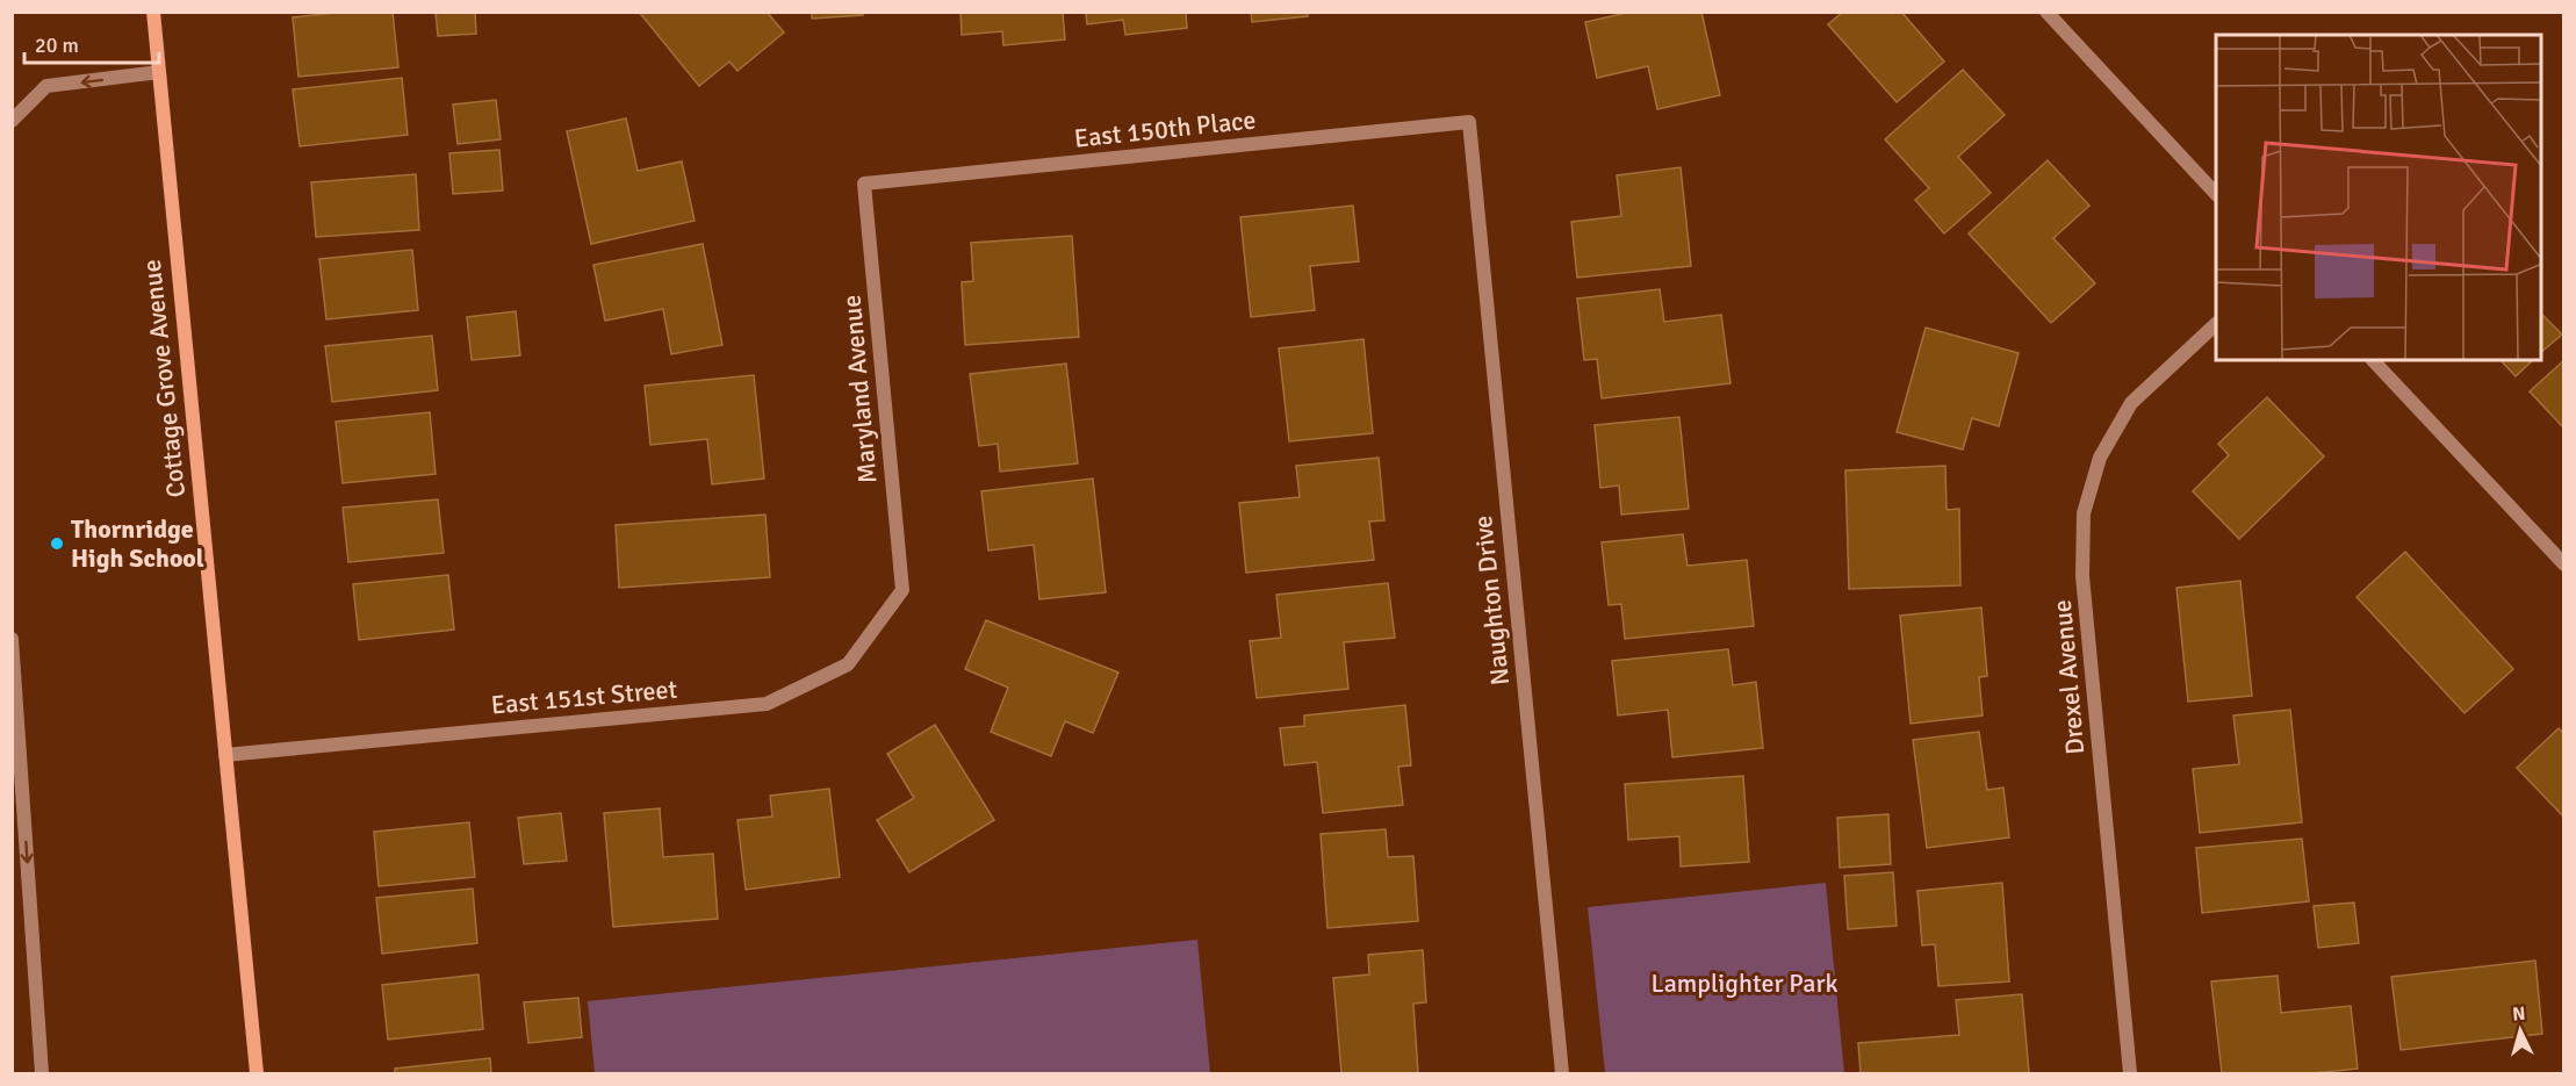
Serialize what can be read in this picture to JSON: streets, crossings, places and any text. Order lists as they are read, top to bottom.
{
  "streets": {
    "main road": ["Cottage Grove Avenue"],
    "street": [
      "East 150th Place",
      "Maryland Avenue",
      "Naughton Drive",
      "Drexel Avenue",
      "East 151st Street"
    ]
  },
  "crossings": [
    ["East 150th Place", "Maryland Avenue"],
    ["East 150th Place", "Naughton Drive"],
    ["Cottage Grove Avenue", "East 151st Street"],
    ["Maryland Avenue", "East 151st Street"]
  ],
  "parks": ["Lamplighter Park"],
  "places": ["Thornridge High School"],
  "scale_bar": "20 m",
  "north": "top"
}
